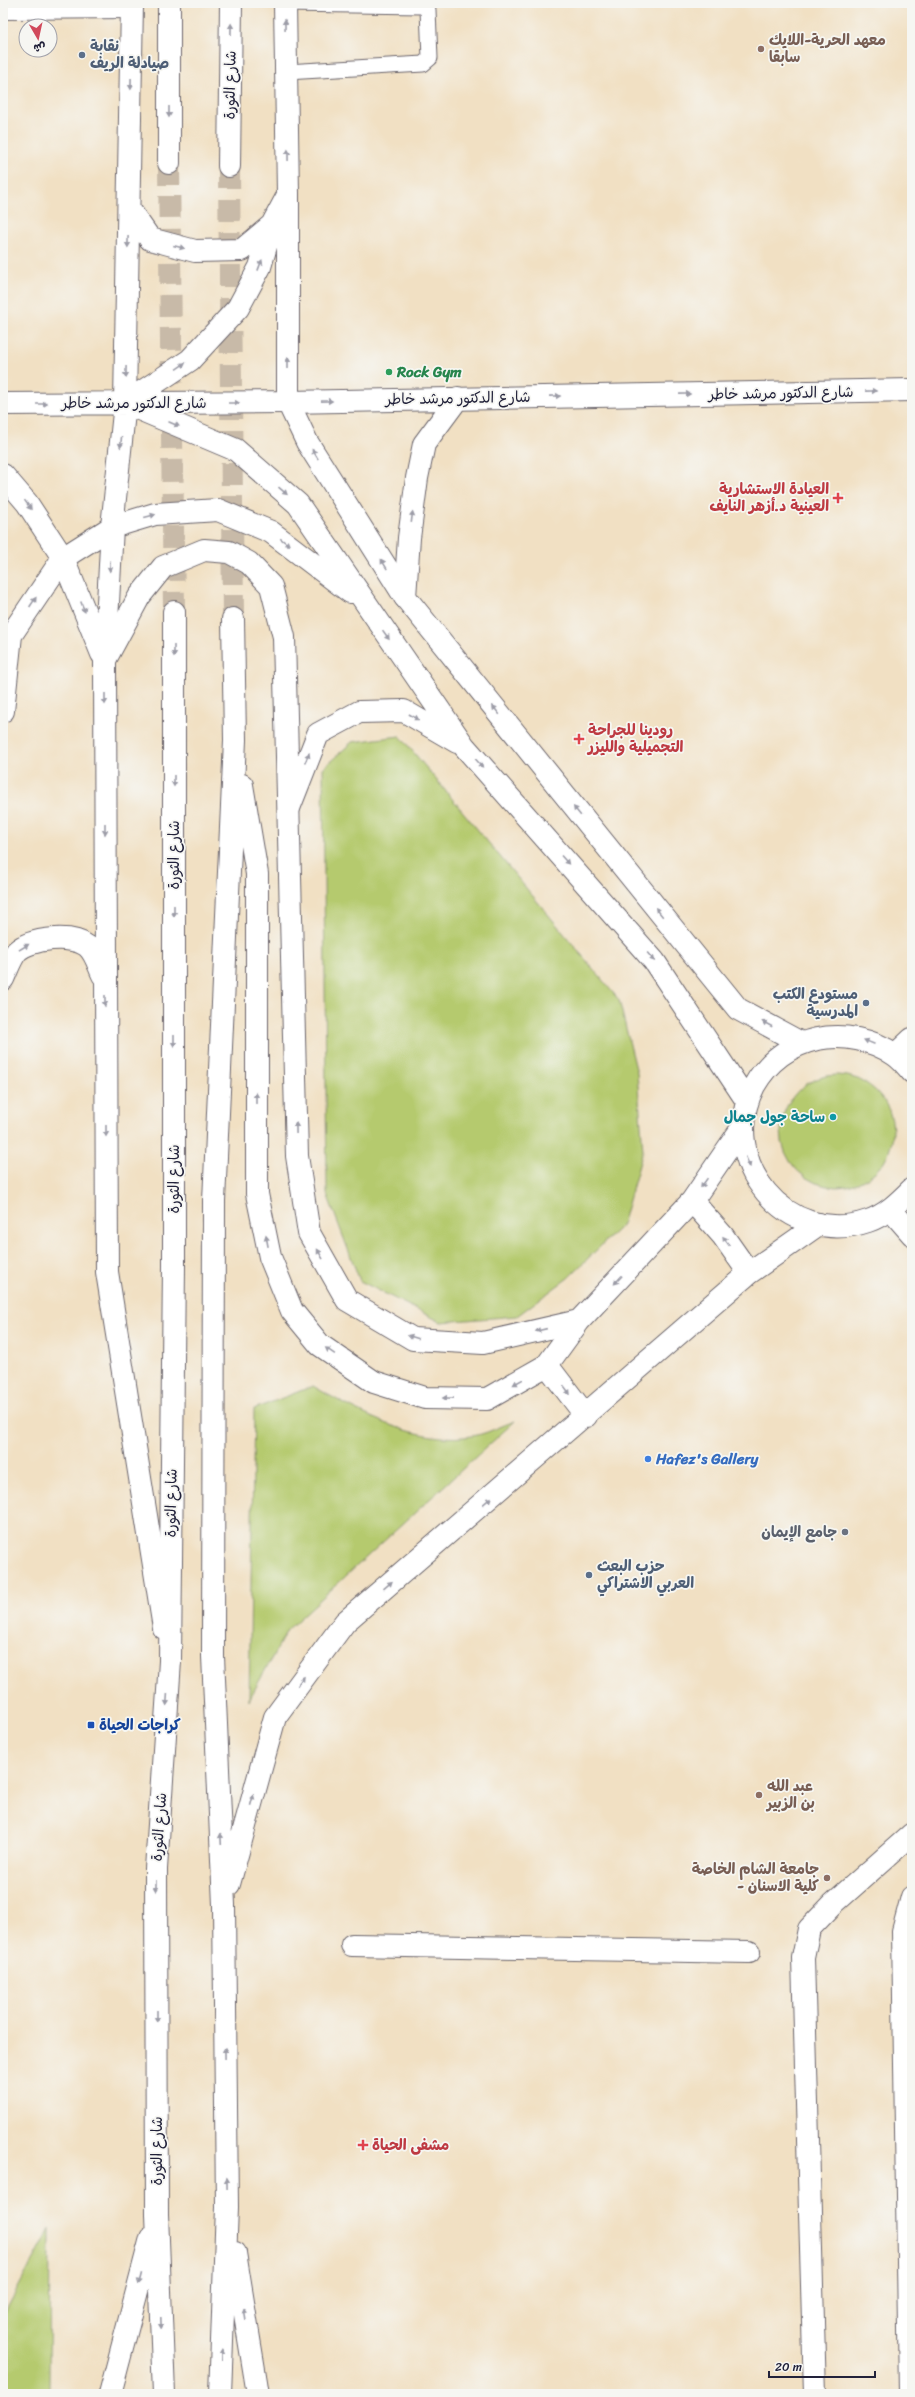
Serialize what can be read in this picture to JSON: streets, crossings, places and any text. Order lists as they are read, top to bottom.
{
  "streets": {
    "main road": ["شارع الثورة", "شارع الدكتور مرشد خاطر"]
  },
  "one_way": ["شارع الدكتور مرشد خاطر"],
  "places": {
    "other": [
      "معهد الحرية-اللايك سابقا",
      "نقابة صيادلة الريف",
      "Rock Gym",
      "مستودع الكتب المدرسية",
      "ساحة جول جمال",
      "Hafez's Gallery",
      "جامع الإيمان",
      "حزب البعث العربي الاشتراكي",
      "عبد الله بن الزبير",
      "جامعة الشام الخاصة - كلية الاسنان"
    ],
    "health": ["العيادة الاستشارية العينية د.أزهر النايف", "رودينا للجراحة التجميلية والليزر", "مشفى الحياة"],
    "transit": ["كراجات الحياة"]
  },
  "scale_bar": "20 m",
  "north": "bottom"
}
